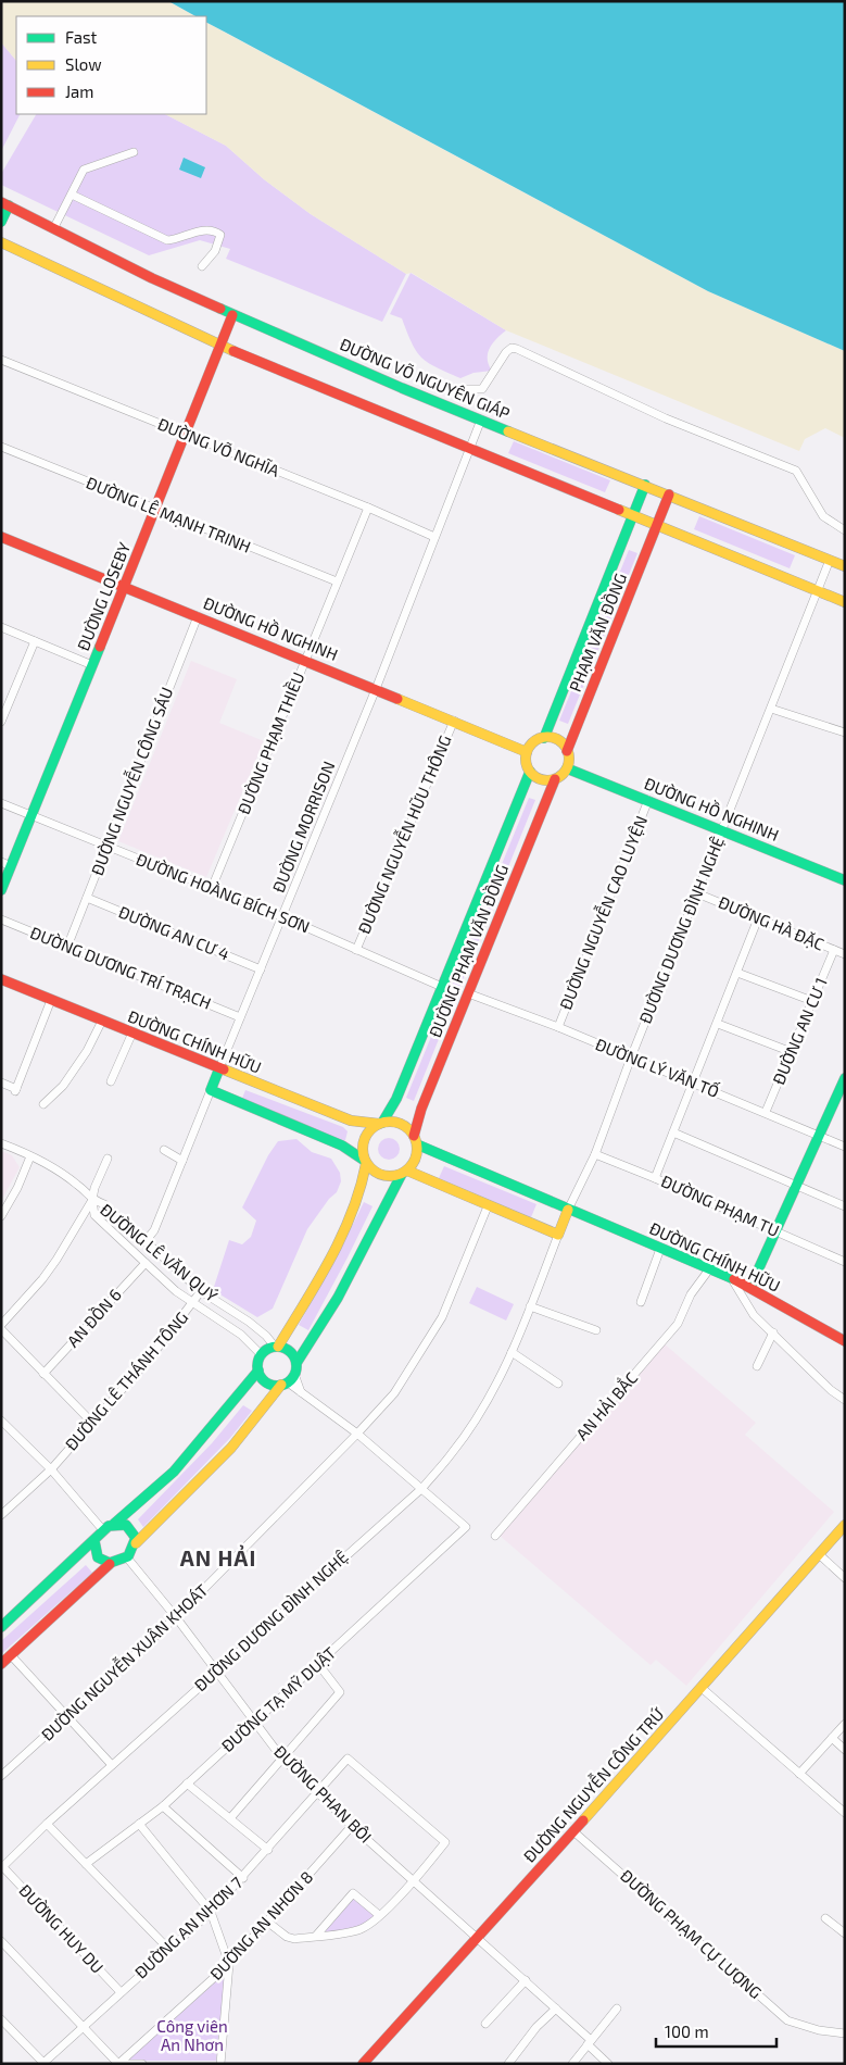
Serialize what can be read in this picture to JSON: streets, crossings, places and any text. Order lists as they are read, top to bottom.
{
  "streets": {
    "main road": [
      "ĐƯỜNG VÕ NGUYÊN GIÁP",
      "ĐƯỜNG LOSEBY",
      "ĐƯỜNG HỒ NGHINH",
      "PHẠM VĂN ĐỒNG",
      "ĐƯỜNG MORRISON",
      "ĐƯỜNG PHẠM VĂN ĐỒNG",
      "ĐƯỜNG CHÍNH HỮU",
      "ĐƯỜNG NGUYỄN CÔNG TRỨ"
    ],
    "street": [
      "ĐƯỜNG VÕ NGHĨA",
      "ĐƯỜNG LÊ MẠNH TRINH",
      "ĐƯỜNG PHẠM THIỀU",
      "ĐƯỜNG NGUYỄN CÔNG SÁU",
      "ĐƯỜNG NGUYỄN HỮU THÔNG",
      "ĐƯỜNG HOÀNG BÍCH SƠN",
      "ĐƯỜNG NGUYỄN CAO LUYỆN",
      "ĐƯỜNG HÀ ĐẶC",
      "ĐƯỜNG DƯƠNG ĐÌNH NGHỆ",
      "ĐƯỜNG AN CƯ 4",
      "ĐƯỜNG DƯƠNG TRÍ TRẠCH",
      "ĐƯỜNG AN CƯ 1",
      "ĐƯỜNG LÝ VĂN TỐ",
      "ĐƯỜNG PHẠM TU",
      "ĐƯỜNG LÊ VĂN QUÝ",
      "AN ĐỒN 6",
      "ĐƯỜNG LÊ THÁNH TÔNG",
      "AN HẢI BẮC",
      "ĐƯỜNG NGUYỄN XUÂN KHOÁT",
      "ĐƯỜNG TẠ MỸ DUẬT",
      "ĐƯỜNG PHAN BÔI",
      "ĐƯỜNG AN NHƠN 8",
      "ĐƯỜNG AN NHƠN 7",
      "ĐƯỜNG HUY DU",
      "ĐƯỜNG PHẠM CỰ LƯỢNG"
    ]
  },
  "crossings": [
    ["ĐƯỜNG VÕ NGUYÊN GIÁP", "ĐƯỜNG LOSEBY"],
    ["ĐƯỜNG VÕ NGUYÊN GIÁP", "ĐƯỜNG MORRISON"],
    ["ĐƯỜNG VÕ NGUYÊN GIÁP", "ĐƯỜNG DƯƠNG ĐÌNH NGHỆ"],
    ["ĐƯỜNG VÕ NGHĨA", "ĐƯỜNG LOSEBY"],
    ["ĐƯỜNG VÕ NGHĨA", "ĐƯỜNG PHẠM THIỀU"],
    ["ĐƯỜNG VÕ NGHĨA", "ĐƯỜNG MORRISON"],
    ["ĐƯỜNG LÊ MẠNH TRINH", "ĐƯỜNG LOSEBY"],
    ["ĐƯỜNG LÊ MẠNH TRINH", "ĐƯỜNG PHẠM THIỀU"],
    ["ĐƯỜNG LOSEBY", "ĐƯỜNG HỒ NGHINH"],
    ["ĐƯỜNG LOSEBY", "ĐƯỜNG HOÀNG BÍCH SƠN"],
    ["ĐƯỜNG HỒ NGHINH", "PHẠM VĂN ĐỒNG"],
    ["ĐƯỜNG HỒ NGHINH", "ĐƯỜNG PHẠM THIỀU"],
    ["ĐƯỜNG HỒ NGHINH", "ĐƯỜNG NGUYỄN CÔNG SÁU"],
    ["ĐƯỜNG HỒ NGHINH", "ĐƯỜNG MORRISON"],
    ["ĐƯỜNG HỒ NGHINH", "ĐƯỜNG NGUYỄN HỮU THÔNG"],
    ["ĐƯỜNG HỒ NGHINH", "ĐƯỜNG NGUYỄN CAO LUYỆN"],
    ["ĐƯỜNG HỒ NGHINH", "ĐƯỜNG DƯƠNG ĐÌNH NGHỆ"],
    ["ĐƯỜNG HỒ NGHINH", "ĐƯỜNG PHẠM VĂN ĐỒNG"],
    ["PHẠM VĂN ĐỒNG", "ĐƯỜNG PHẠM VĂN ĐỒNG"],
    ["ĐƯỜNG PHẠM THIỀU", "ĐƯỜNG HOÀNG BÍCH SƠN"],
    ["ĐƯỜNG NGUYỄN CÔNG SÁU", "ĐƯỜNG HOÀNG BÍCH SƠN"],
    ["ĐƯỜNG NGUYỄN CÔNG SÁU", "ĐƯỜNG AN CƯ 4"],
    ["ĐƯỜNG NGUYỄN CÔNG SÁU", "ĐƯỜNG DƯƠNG TRÍ TRẠCH"],
    ["ĐƯỜNG MORRISON", "ĐƯỜNG HOÀNG BÍCH SƠN"],
    ["ĐƯỜNG MORRISON", "ĐƯỜNG AN CƯ 4"],
    ["ĐƯỜNG MORRISON", "ĐƯỜNG DƯƠNG TRÍ TRẠCH"],
    ["ĐƯỜNG MORRISON", "ĐƯỜNG CHÍNH HỮU"],
    ["ĐƯỜNG MORRISON", "ĐƯỜNG LÊ VĂN QUÝ"],
    ["ĐƯỜNG NGUYỄN HỮU THÔNG", "ĐƯỜNG HOÀNG BÍCH SƠN"],
    ["ĐƯỜNG HOÀNG BÍCH SƠN", "ĐƯỜNG PHẠM VĂN ĐỒNG"],
    ["ĐƯỜNG NGUYỄN CAO LUYỆN", "ĐƯỜNG LÝ VĂN TỐ"],
    ["ĐƯỜNG HÀ ĐẶC", "ĐƯỜNG DƯƠNG ĐÌNH NGHỆ"],
    ["ĐƯỜNG HÀ ĐẶC", "ĐƯỜNG AN CƯ 1"],
    ["ĐƯỜNG DƯƠNG ĐÌNH NGHỆ", "ĐƯỜNG CHÍNH HỮU"],
    ["ĐƯỜNG DƯƠNG ĐÌNH NGHỆ", "ĐƯỜNG LÝ VĂN TỐ"],
    ["ĐƯỜNG DƯƠNG ĐÌNH NGHỆ", "ĐƯỜNG PHẠM TU"],
    ["ĐƯỜNG DƯƠNG ĐÌNH NGHỆ", "ĐƯỜNG TẠ MỸ DUẬT"],
    ["ĐƯỜNG DƯƠNG ĐÌNH NGHỆ", "ĐƯỜNG PHAN BÔI"],
    ["ĐƯỜNG DƯƠNG ĐÌNH NGHỆ", "ĐƯỜNG HUY DU"],
    ["ĐƯỜNG PHẠM VĂN ĐỒNG", "ĐƯỜNG CHÍNH HỮU"],
    ["ĐƯỜNG PHẠM VĂN ĐỒNG", "ĐƯỜNG LÝ VĂN TỐ"],
    ["ĐƯỜNG AN CƯ 1", "ĐƯỜNG LÝ VĂN TỐ"],
    ["ĐƯỜNG CHÍNH HỮU", "AN HẢI BẮC"],
    ["ĐƯỜNG LÊ VĂN QUÝ", "AN ĐỒN 6"],
    ["ĐƯỜNG LÊ VĂN QUÝ", "ĐƯỜNG LÊ THÁNH TÔNG"],
    ["ĐƯỜNG NGUYỄN XUÂN KHOÁT", "ĐƯỜNG PHAN BÔI"],
    ["ĐƯỜNG TẠ MỸ DUẬT", "ĐƯỜNG PHAN BÔI"],
    ["ĐƯỜNG NGUYỄN CÔNG TRỨ", "ĐƯỜNG PHAN BÔI"],
    ["ĐƯỜNG NGUYỄN CÔNG TRỨ", "ĐƯỜNG PHẠM CỰ LƯỢNG"],
    ["ĐƯỜNG PHAN BÔI", "ĐƯỜNG AN NHƠN 8"],
    ["ĐƯỜNG PHAN BÔI", "ĐƯỜNG AN NHƠN 7"],
    ["ĐƯỜNG AN NHƠN 7", "ĐƯỜNG HUY DU"]
  ],
  "districts": ["AN HẢI"],
  "parks": ["Công viên An Nhơn"],
  "legend": ["Fast", "Slow", "Jam"],
  "scale_bar": "100 m"
}
